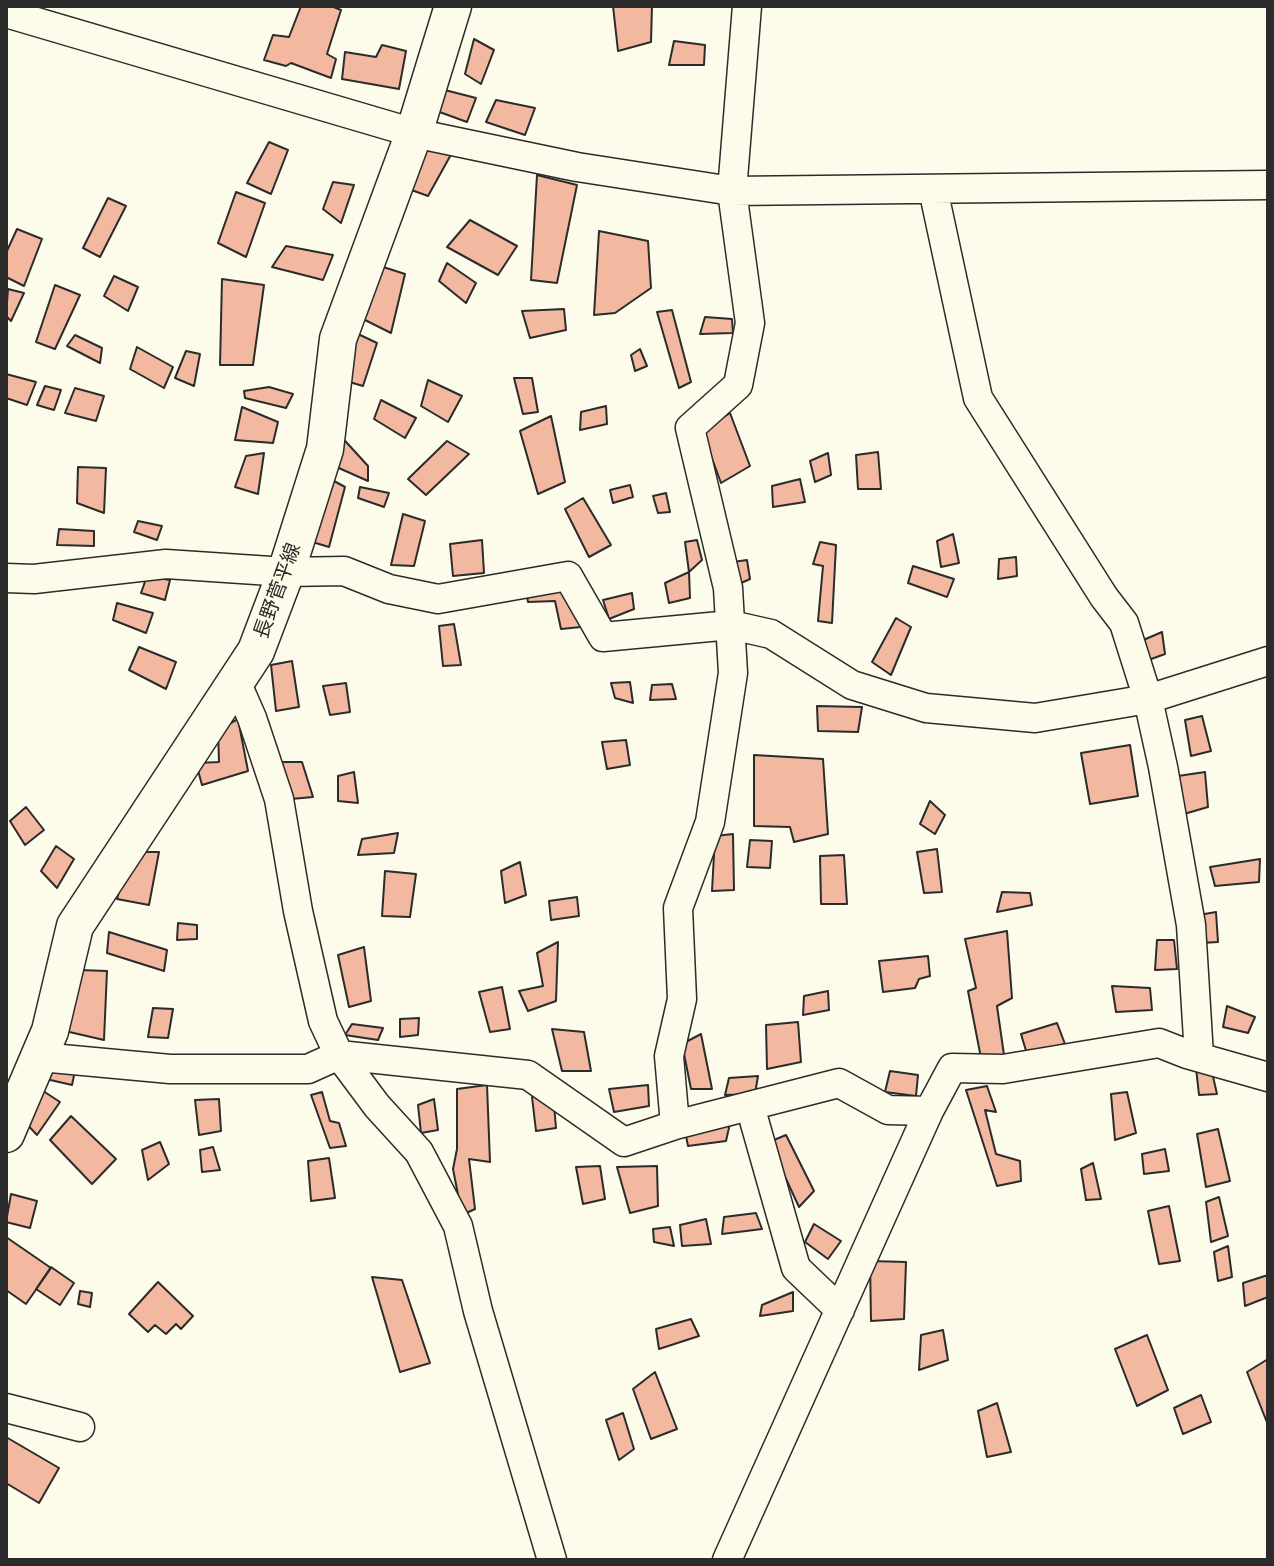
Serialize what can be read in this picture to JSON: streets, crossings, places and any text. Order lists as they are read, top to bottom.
{
  "streets": {
    "main road": ["長野菅平線"]
  }
}
